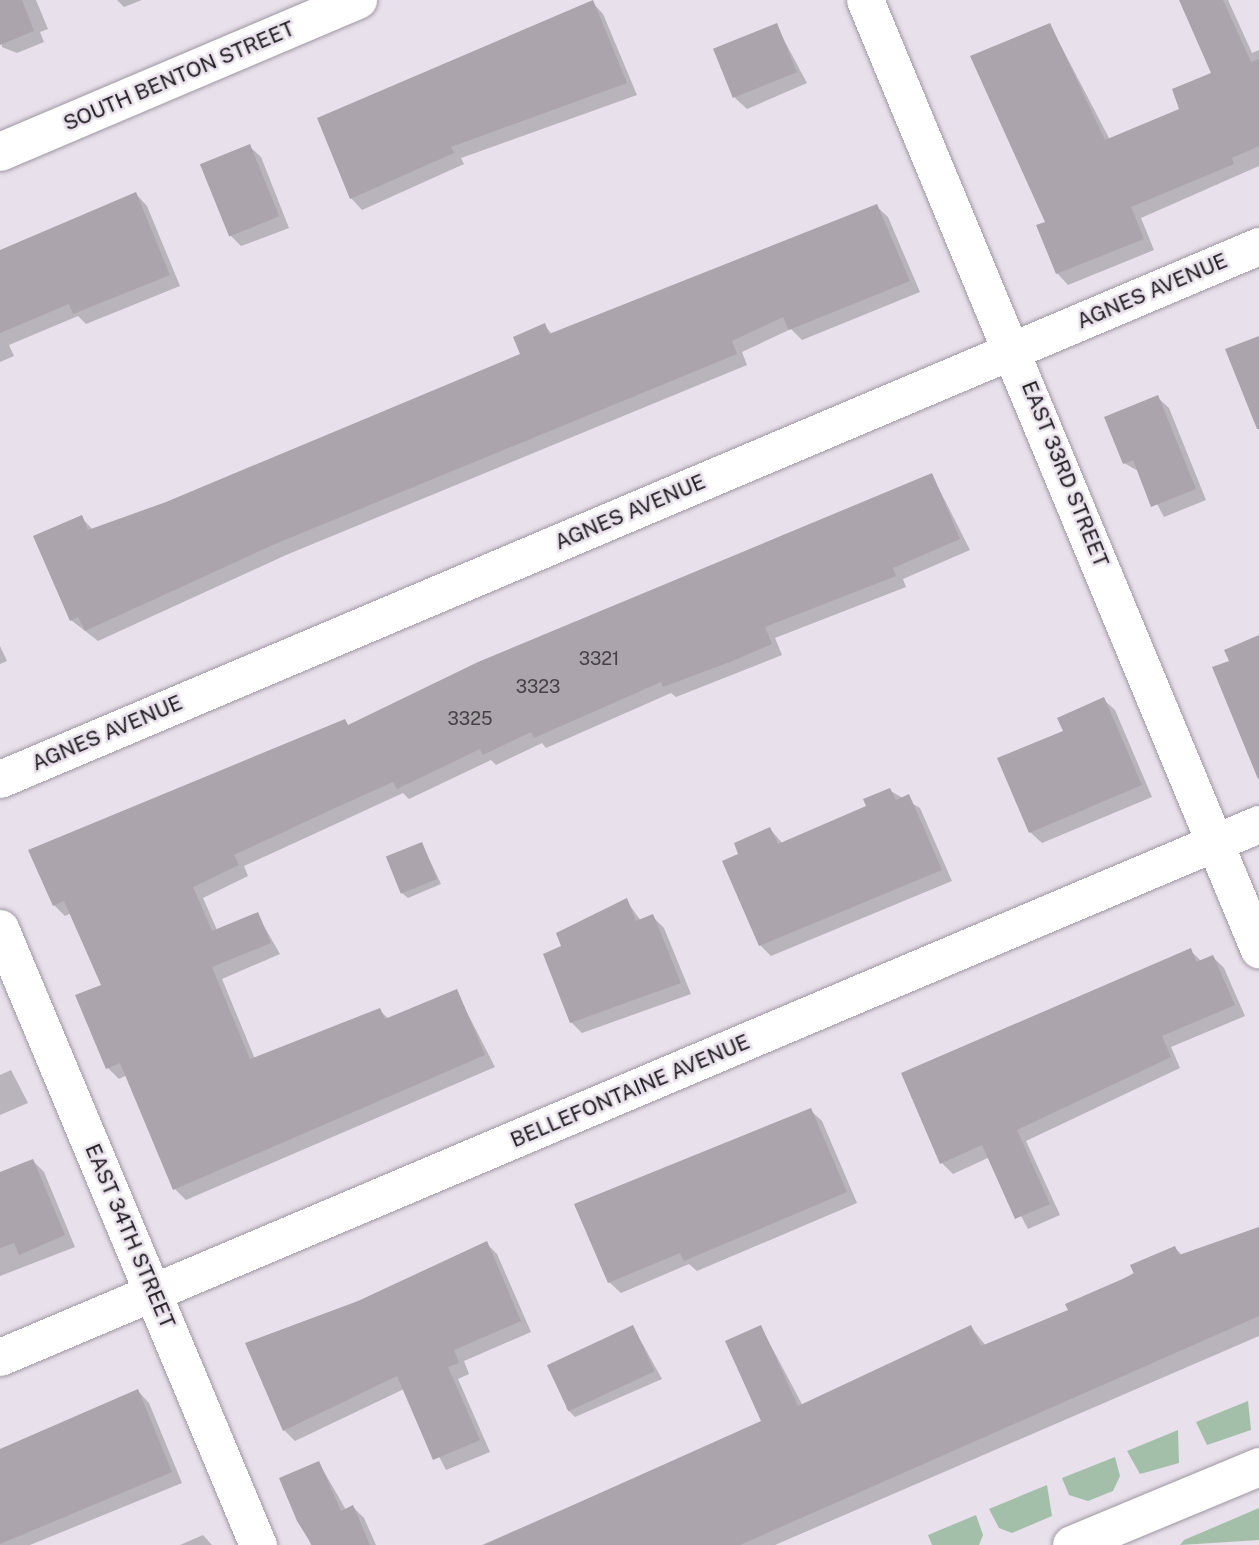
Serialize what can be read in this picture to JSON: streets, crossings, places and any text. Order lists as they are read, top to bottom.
{
  "streets": {
    "street": [
      "SOUTH BENTON STREET",
      "AGNES AVENUE",
      "EAST 33RD STREET",
      "BELLEFONTAINE AVENUE",
      "EAST 34TH STREET"
    ]
  },
  "crossings": [
    ["AGNES AVENUE", "EAST 33RD STREET"],
    ["EAST 33RD STREET", "BELLEFONTAINE AVENUE"],
    ["BELLEFONTAINE AVENUE", "EAST 34TH STREET"]
  ],
  "house_numbers": ["3321", "3323", "3325"]
}
